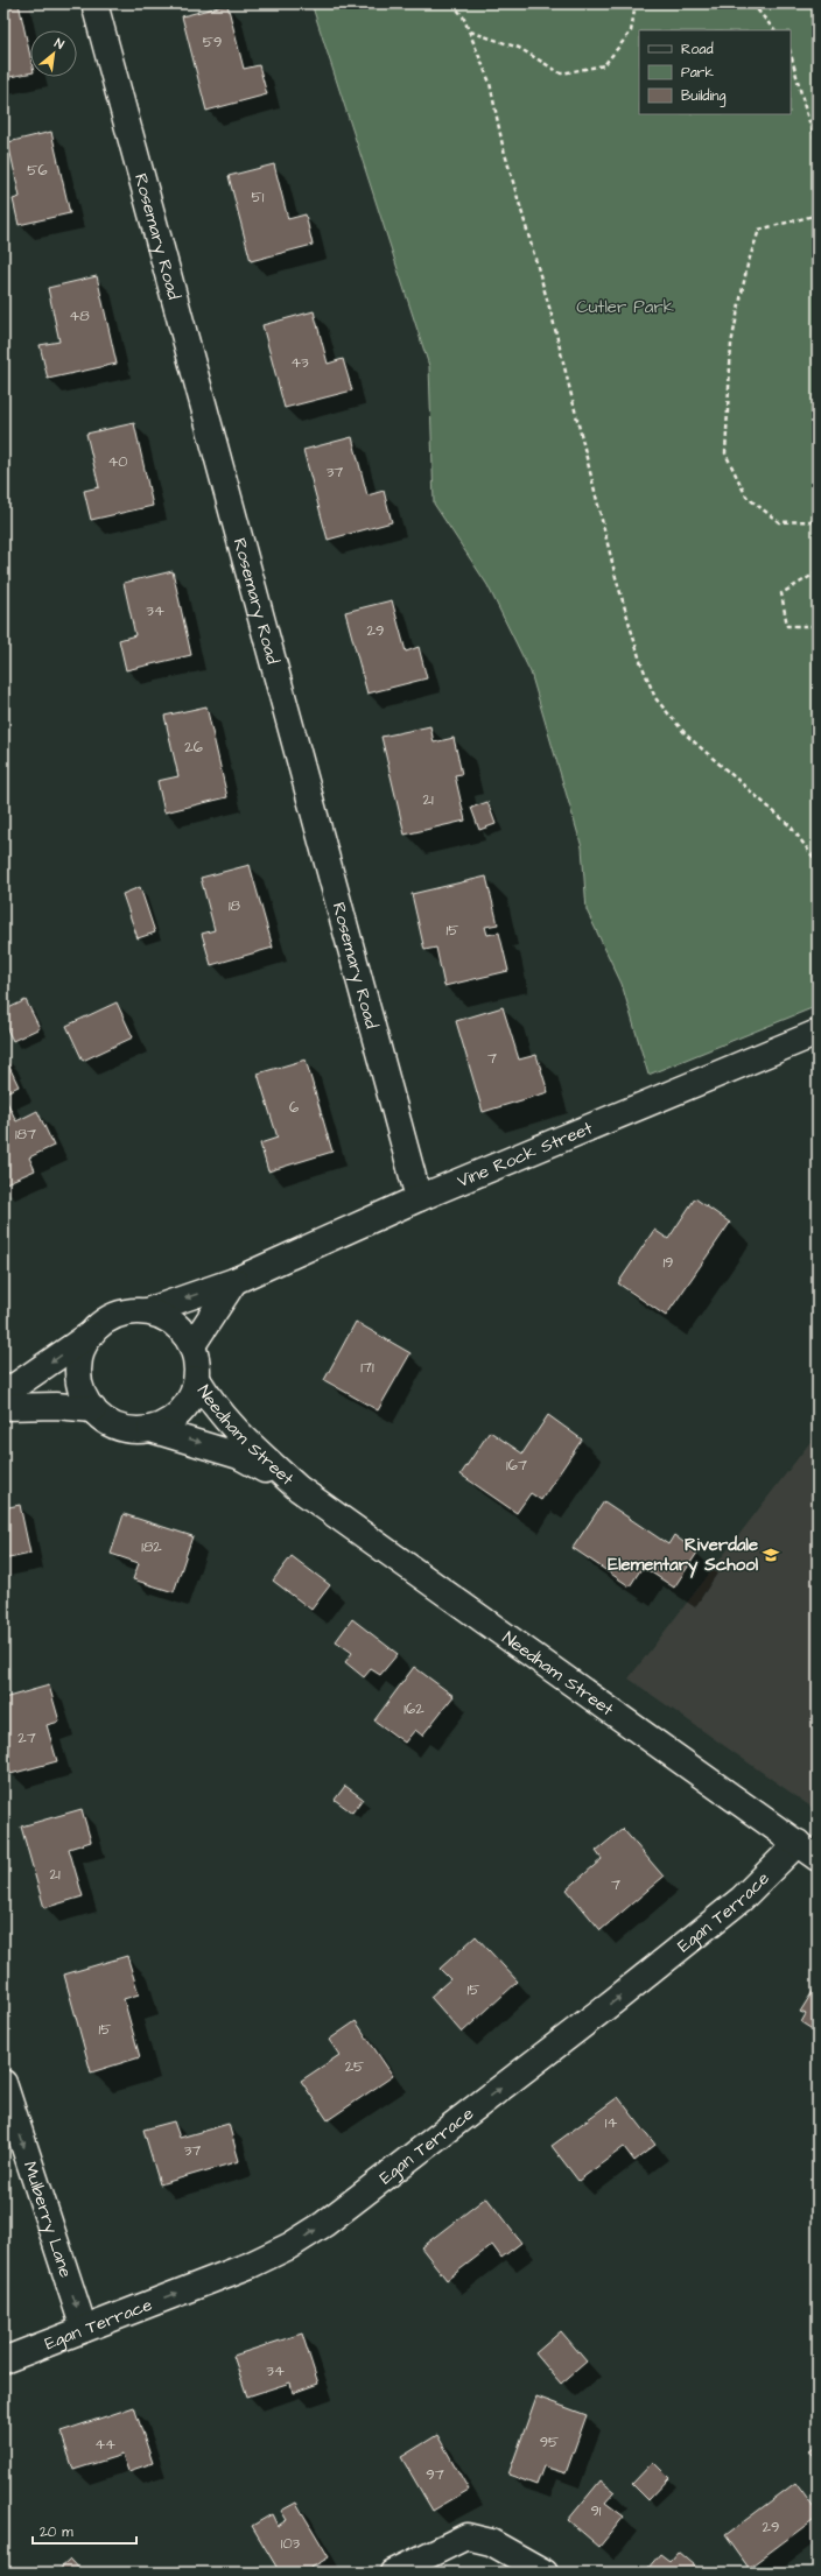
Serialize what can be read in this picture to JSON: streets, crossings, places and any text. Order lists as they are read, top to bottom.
{
  "streets": {
    "street": [
      "Rosemary Road",
      "Vine Rock Street",
      "Needham Street",
      "Egan Terrace",
      "Mulberry Lane"
    ]
  },
  "crossings": [
    ["Rosemary Road", "Vine Rock Street"],
    ["Vine Rock Street", "Needham Street"],
    ["Needham Street", "Egan Terrace"],
    ["Egan Terrace", "Mulberry Lane"]
  ],
  "one_way": ["Egan Terrace", "Mulberry Lane"],
  "parks": ["Cutler Park"],
  "places": {
    "school or university": ["Riverdale Elementary School"]
  },
  "house_numbers": [
    "59",
    "56",
    "51",
    "48",
    "43",
    "40",
    "37",
    "34",
    "29",
    "26",
    "21",
    "18",
    "15",
    "7",
    "6",
    "187",
    "19",
    "171",
    "167",
    "182",
    "162",
    "27",
    "21",
    "7",
    "15",
    "15",
    "25",
    "14",
    "37",
    "34",
    "95",
    "44",
    "97",
    "91",
    "29",
    "103"
  ],
  "legend": ["Road", "Park", "Building"],
  "scale_bar": "20 m",
  "north": "top right"
}
